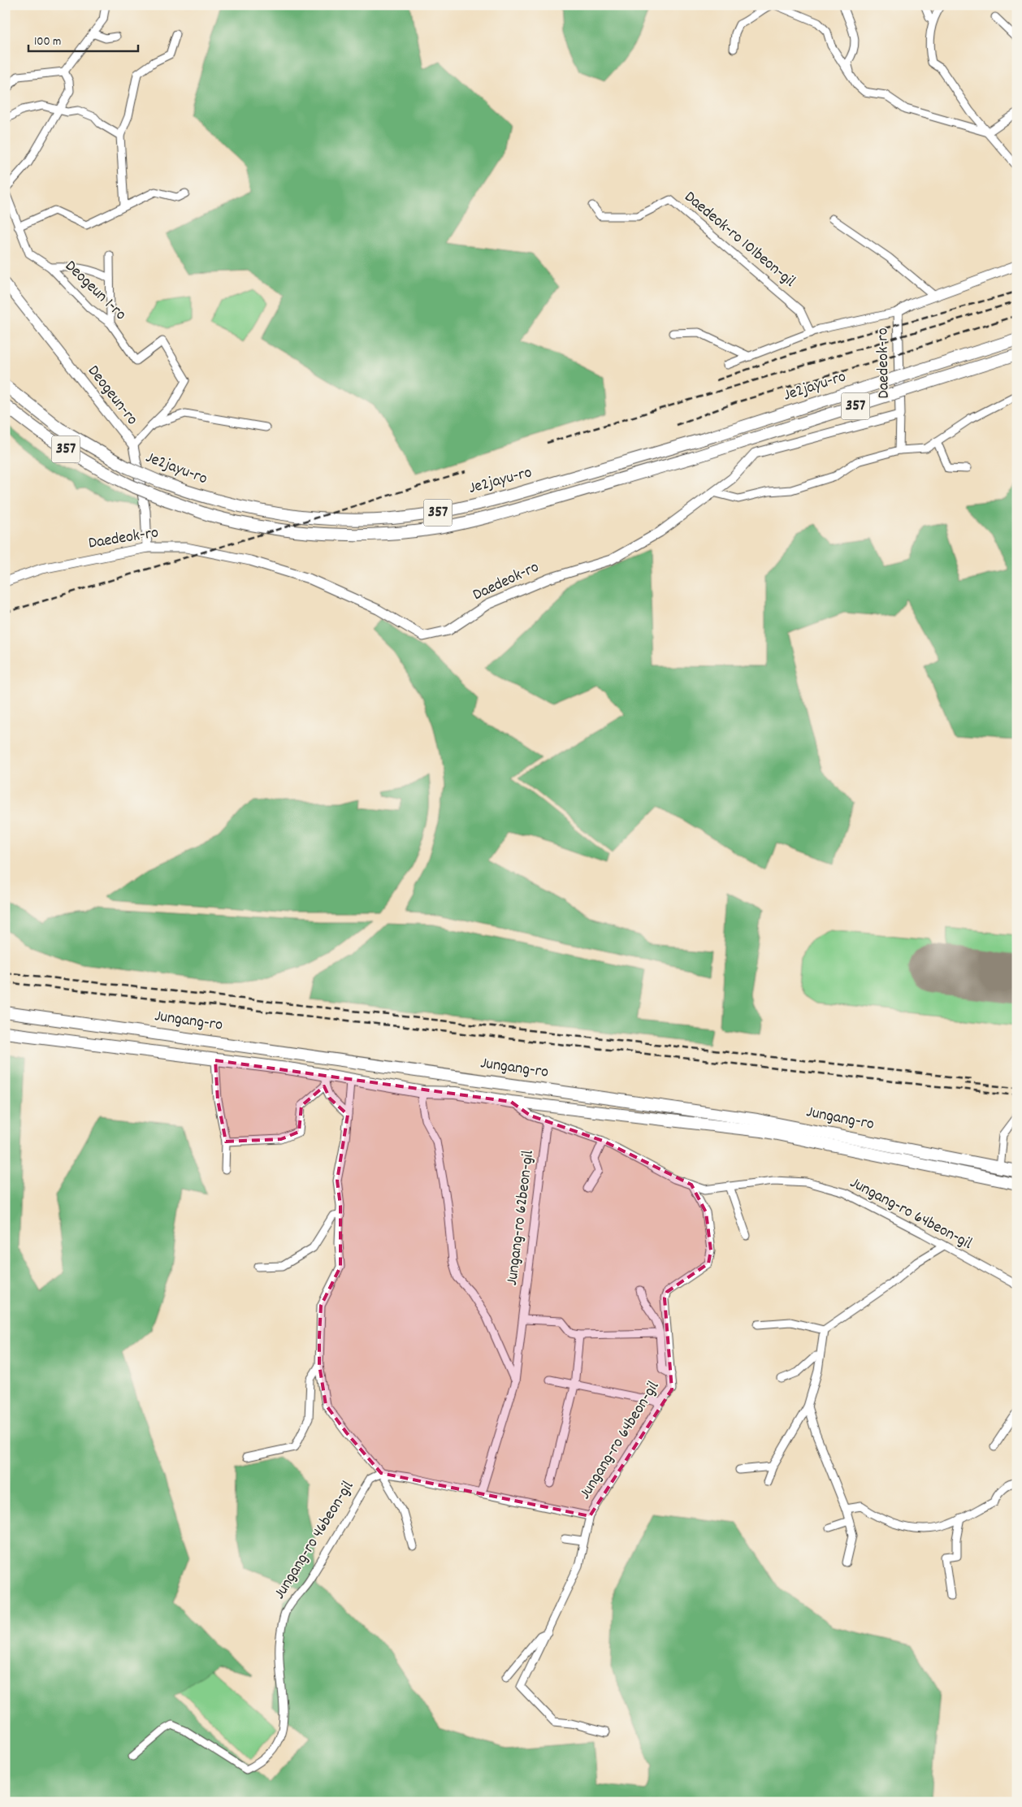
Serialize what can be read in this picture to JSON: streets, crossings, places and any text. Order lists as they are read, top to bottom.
{
  "streets": {
    "main road": ["Je2jayu-ro", "357", "Jungang-ro"],
    "street": [
      "Daedeok-ro 101beon-gil",
      "Deogeun 1-ro",
      "Daedeok-ro",
      "Deogeun-ro",
      "Jungang-ro 64beon-gil",
      "Jungang-ro 62beon-gil",
      "Jungang-ro 46beon-gil"
    ]
  },
  "crossings": [
    ["Daedeok-ro 101beon-gil", "Daedeok-ro"],
    ["Daedeok-ro", "Deogeun-ro"],
    ["Jungang-ro", "Jungang-ro 64beon-gil"],
    ["Jungang-ro 64beon-gil", "Jungang-ro 62beon-gil"]
  ],
  "scale_bar": "100 m"
}
